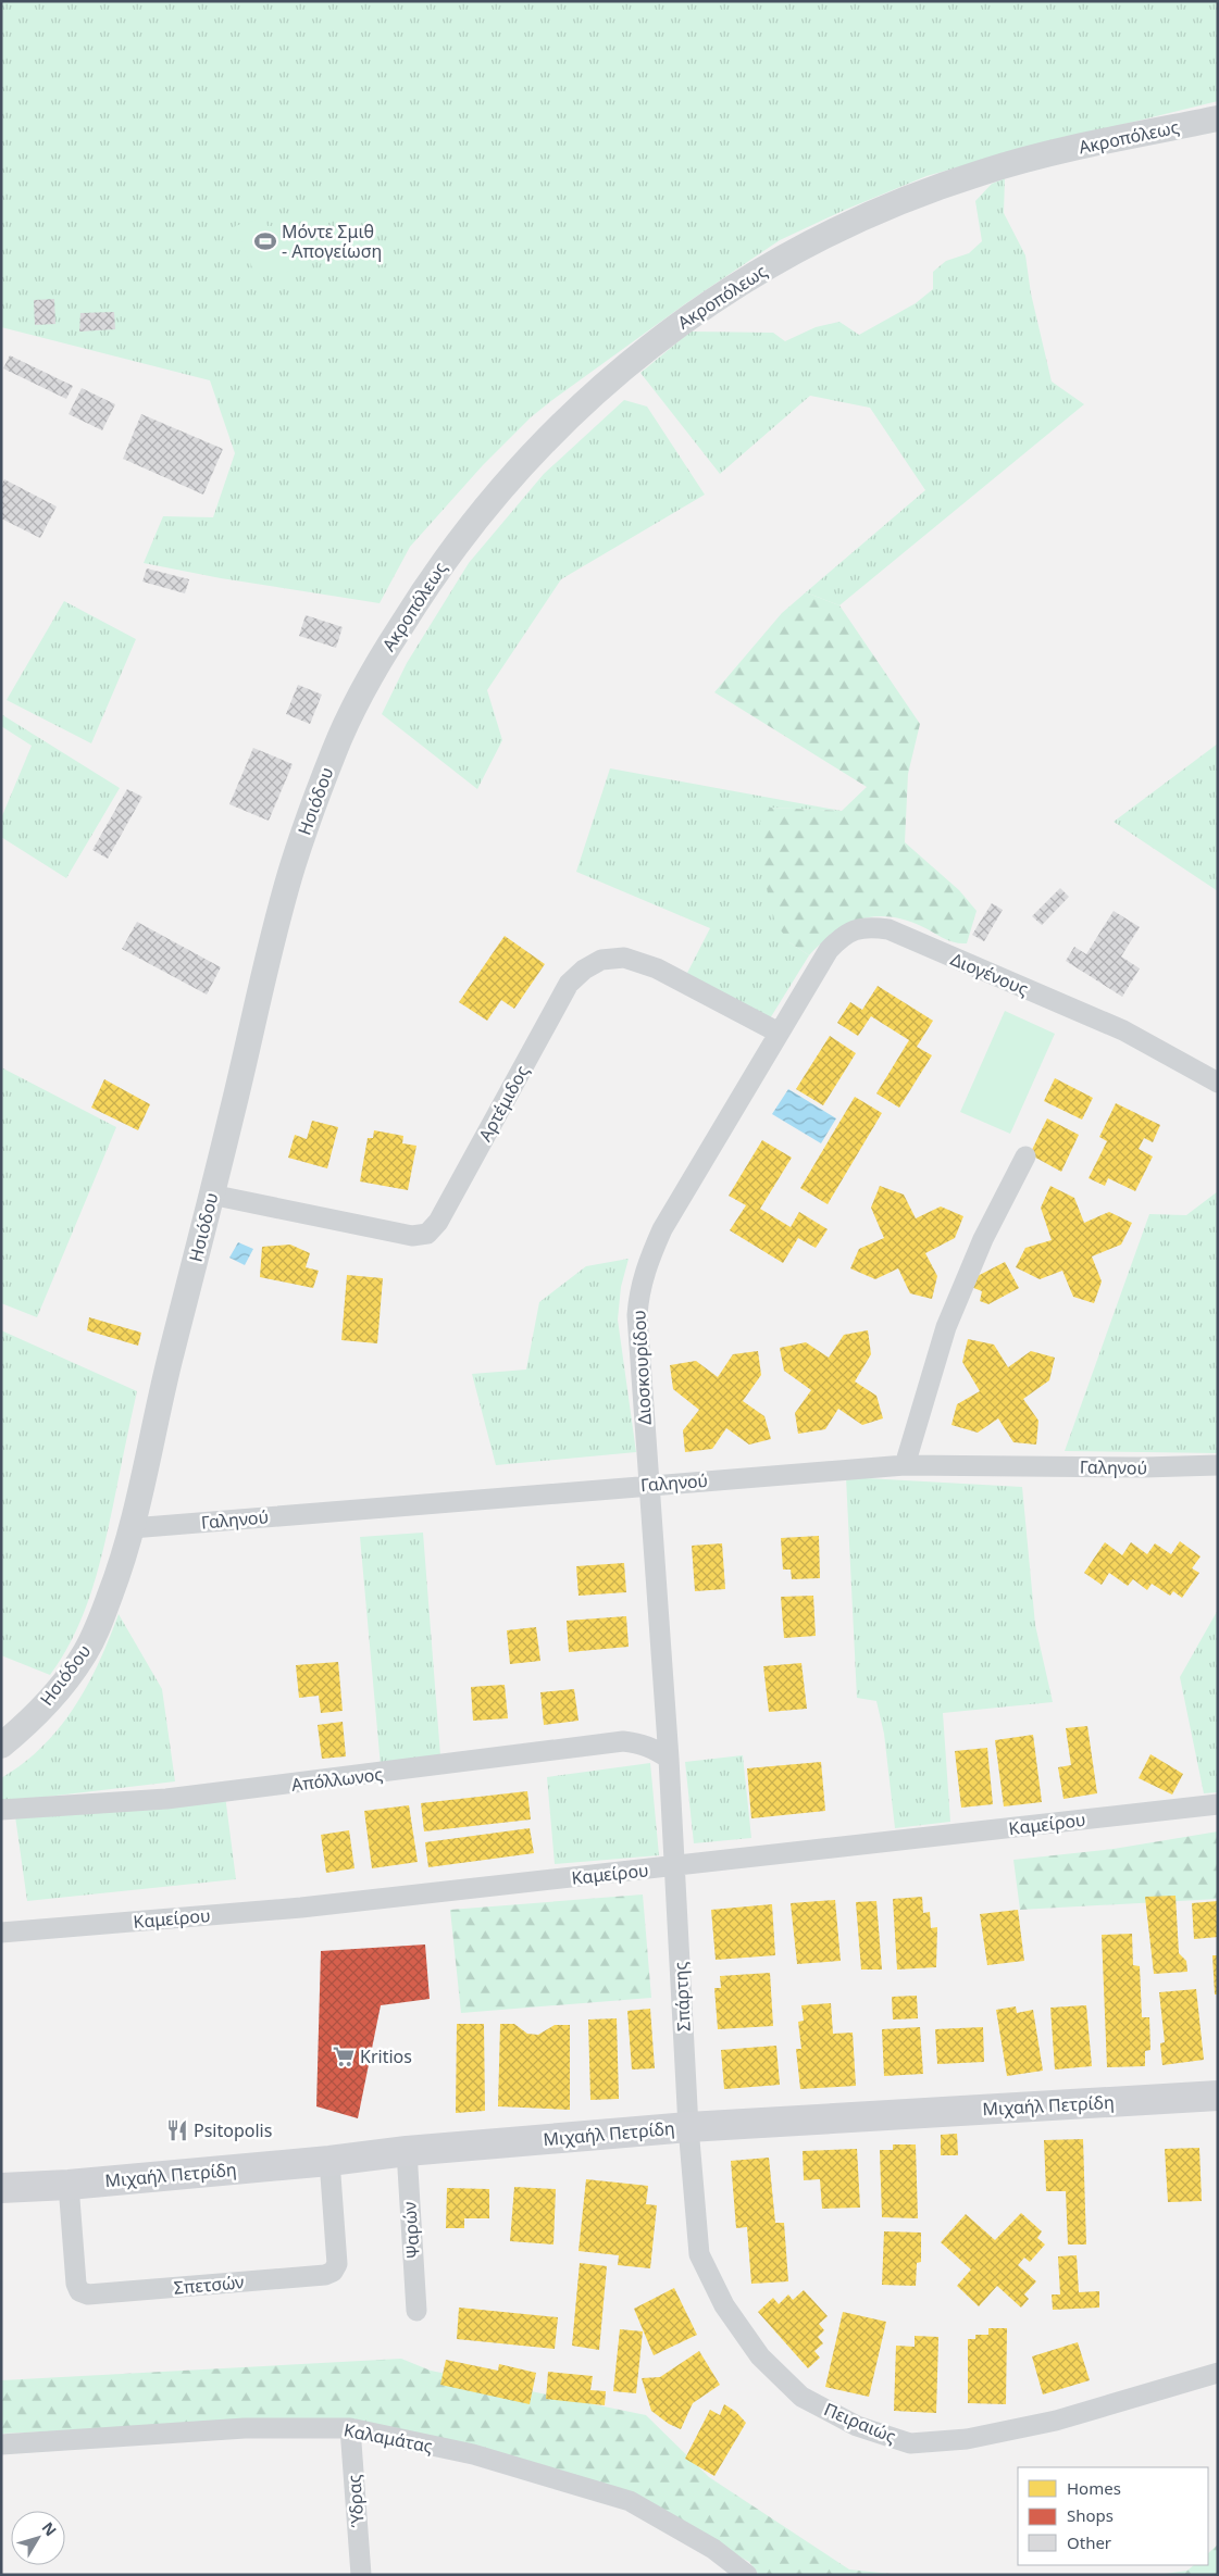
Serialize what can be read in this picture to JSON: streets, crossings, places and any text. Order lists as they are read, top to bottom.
{
  "streets": {
    "main road": ["Μιχαήλ Πετρίδη"],
    "street": [
      "Ακροπόλεως",
      "Ησιόδου",
      "Διογένους",
      "Αρτέμιδος",
      "Διοσκουρίδου",
      "Γαληνού",
      "Απόλλωνος",
      "Καμείρου",
      "Σπάρτης",
      "Ψαρών",
      "Σπετσών",
      "Πειραιώς",
      "Καλαμάτας",
      "Ύδρας"
    ]
  },
  "crossings": [
    ["Ακροπόλεως", "Ησιόδου"],
    ["Ησιόδου", "Αρτέμιδος"],
    ["Ησιόδου", "Γαληνού"],
    ["Διογένους", "Διοσκουρίδου"],
    ["Αρτέμιδος", "Διοσκουρίδου"],
    ["Διοσκουρίδου", "Γαληνού"],
    ["Διοσκουρίδου", "Απόλλωνος"],
    ["Διοσκουρίδου", "Καμείρου"],
    ["Διοσκουρίδου", "Σπάρτης"],
    ["Καμείρου", "Σπάρτης"],
    ["Σπάρτης", "Μιχαήλ Πετρίδη"],
    ["Σπάρτης", "Πειραιώς"],
    ["Μιχαήλ Πετρίδη", "Ψαρών"],
    ["Μιχαήλ Πετρίδη", "Σπετσών"],
    ["Μιχαήλ Πετρίδη", "Πειραιώς"],
    ["Καλαμάτας", "Ύδρας"]
  ],
  "places": {
    "sports": ["Μόντε Σμιθ - Απογείωση"],
    "supermarket": ["Kritios"],
    "restaurant": ["Psitopolis"]
  },
  "legend": ["Homes", "Shops", "Other"],
  "north": "top right"
}
